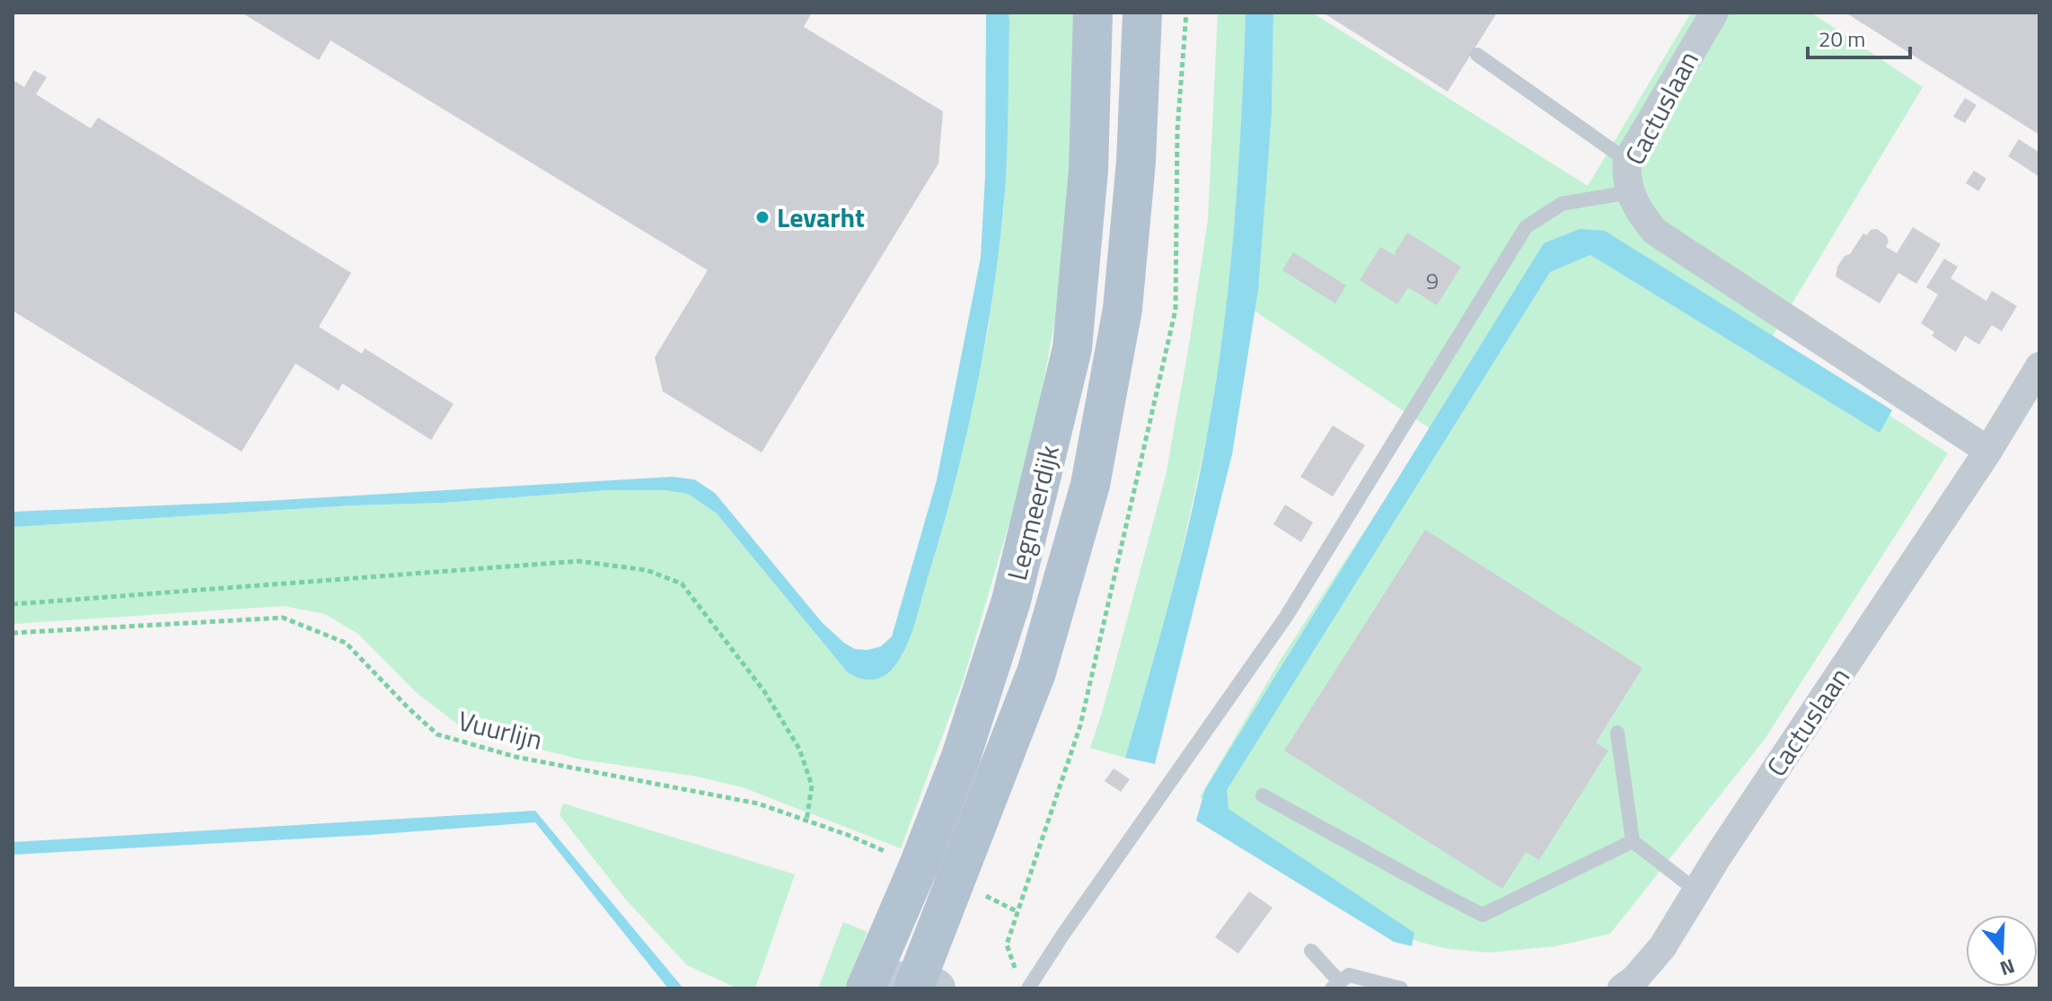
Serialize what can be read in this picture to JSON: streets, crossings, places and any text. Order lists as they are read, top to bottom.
{
  "streets": {
    "main road": ["Legmeerdijk"],
    "street": ["Cactuslaan"],
    "path": ["Vuurlijn"]
  },
  "crossings": [
    ["Legmeerdijk", "Vuurlijn"]
  ],
  "places": ["Levarht"],
  "house_numbers": ["9"],
  "scale_bar": "20 m",
  "north": "bottom"
}
